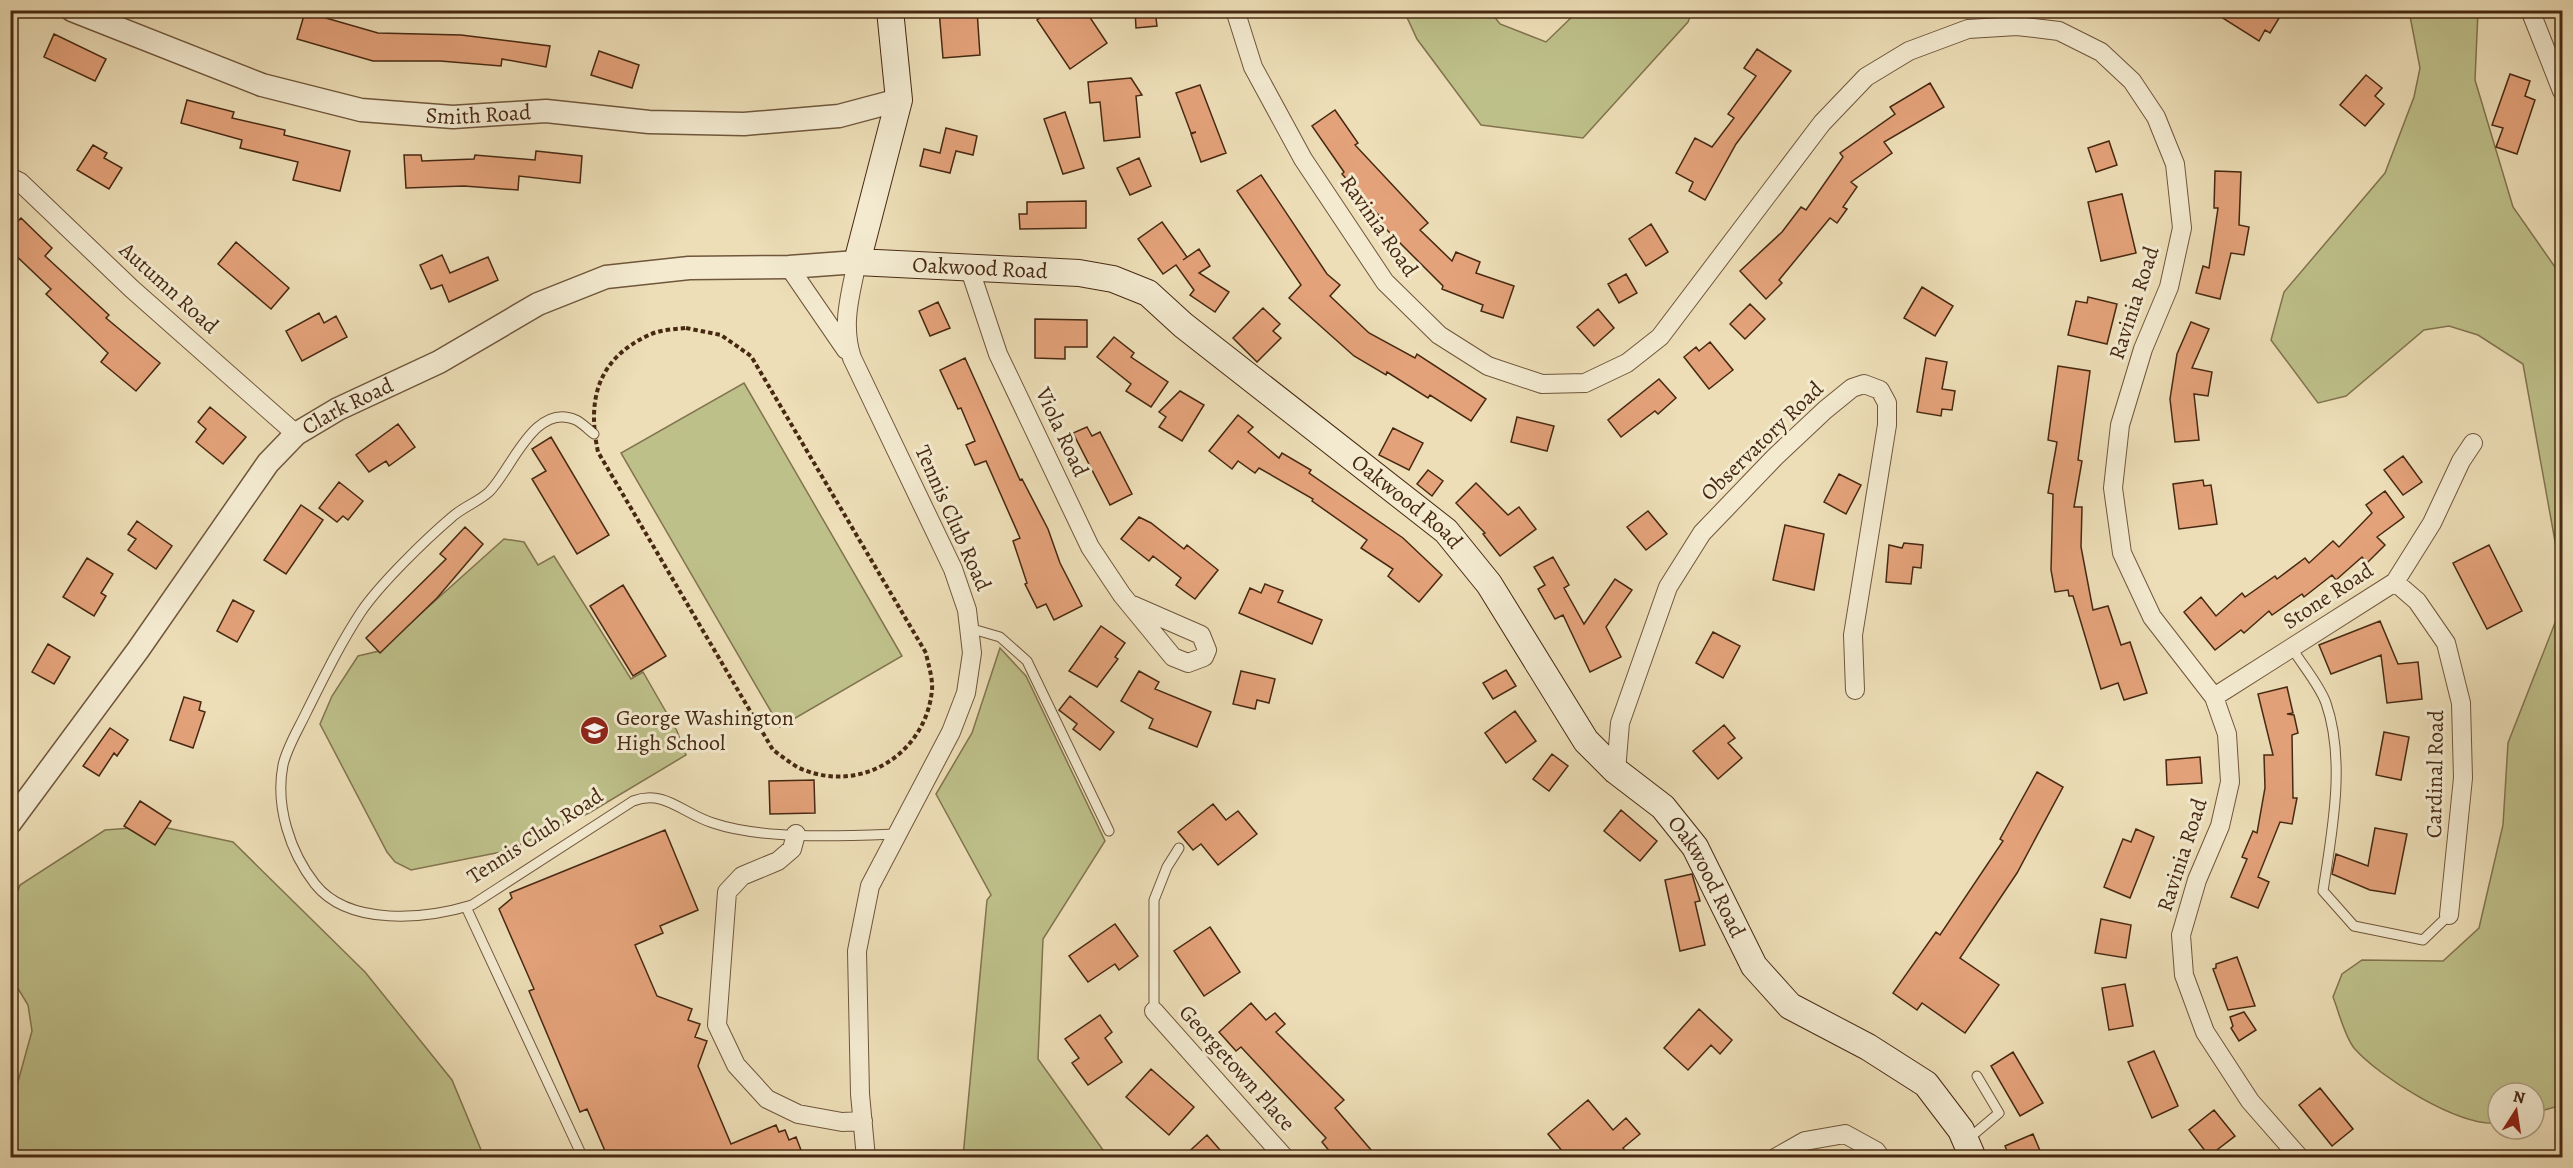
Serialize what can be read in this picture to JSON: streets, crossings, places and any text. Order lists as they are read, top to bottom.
{
  "streets": {
    "main road": ["Oakwood Road"],
    "street": [
      "Smith Road",
      "Ravinia Road",
      "Autumn Road",
      "Clark Road",
      "Viola Road",
      "Observatory Road",
      "Tennis Club Road",
      "Stone Road",
      "Cardinal Road",
      "Georgetown Place"
    ]
  },
  "crossings": [
    ["Ravinia Road", "Stone Road"],
    ["Oakwood Road", "Clark Road"],
    ["Oakwood Road", "Viola Road"],
    ["Oakwood Road", "Observatory Road"],
    ["Oakwood Road", "Tennis Club Road"],
    ["Autumn Road", "Clark Road"],
    ["Clark Road", "Tennis Club Road"],
    ["Stone Road", "Cardinal Road"]
  ],
  "places": {
    "school or university": ["George Washington High School"]
  },
  "north": "top"
}
